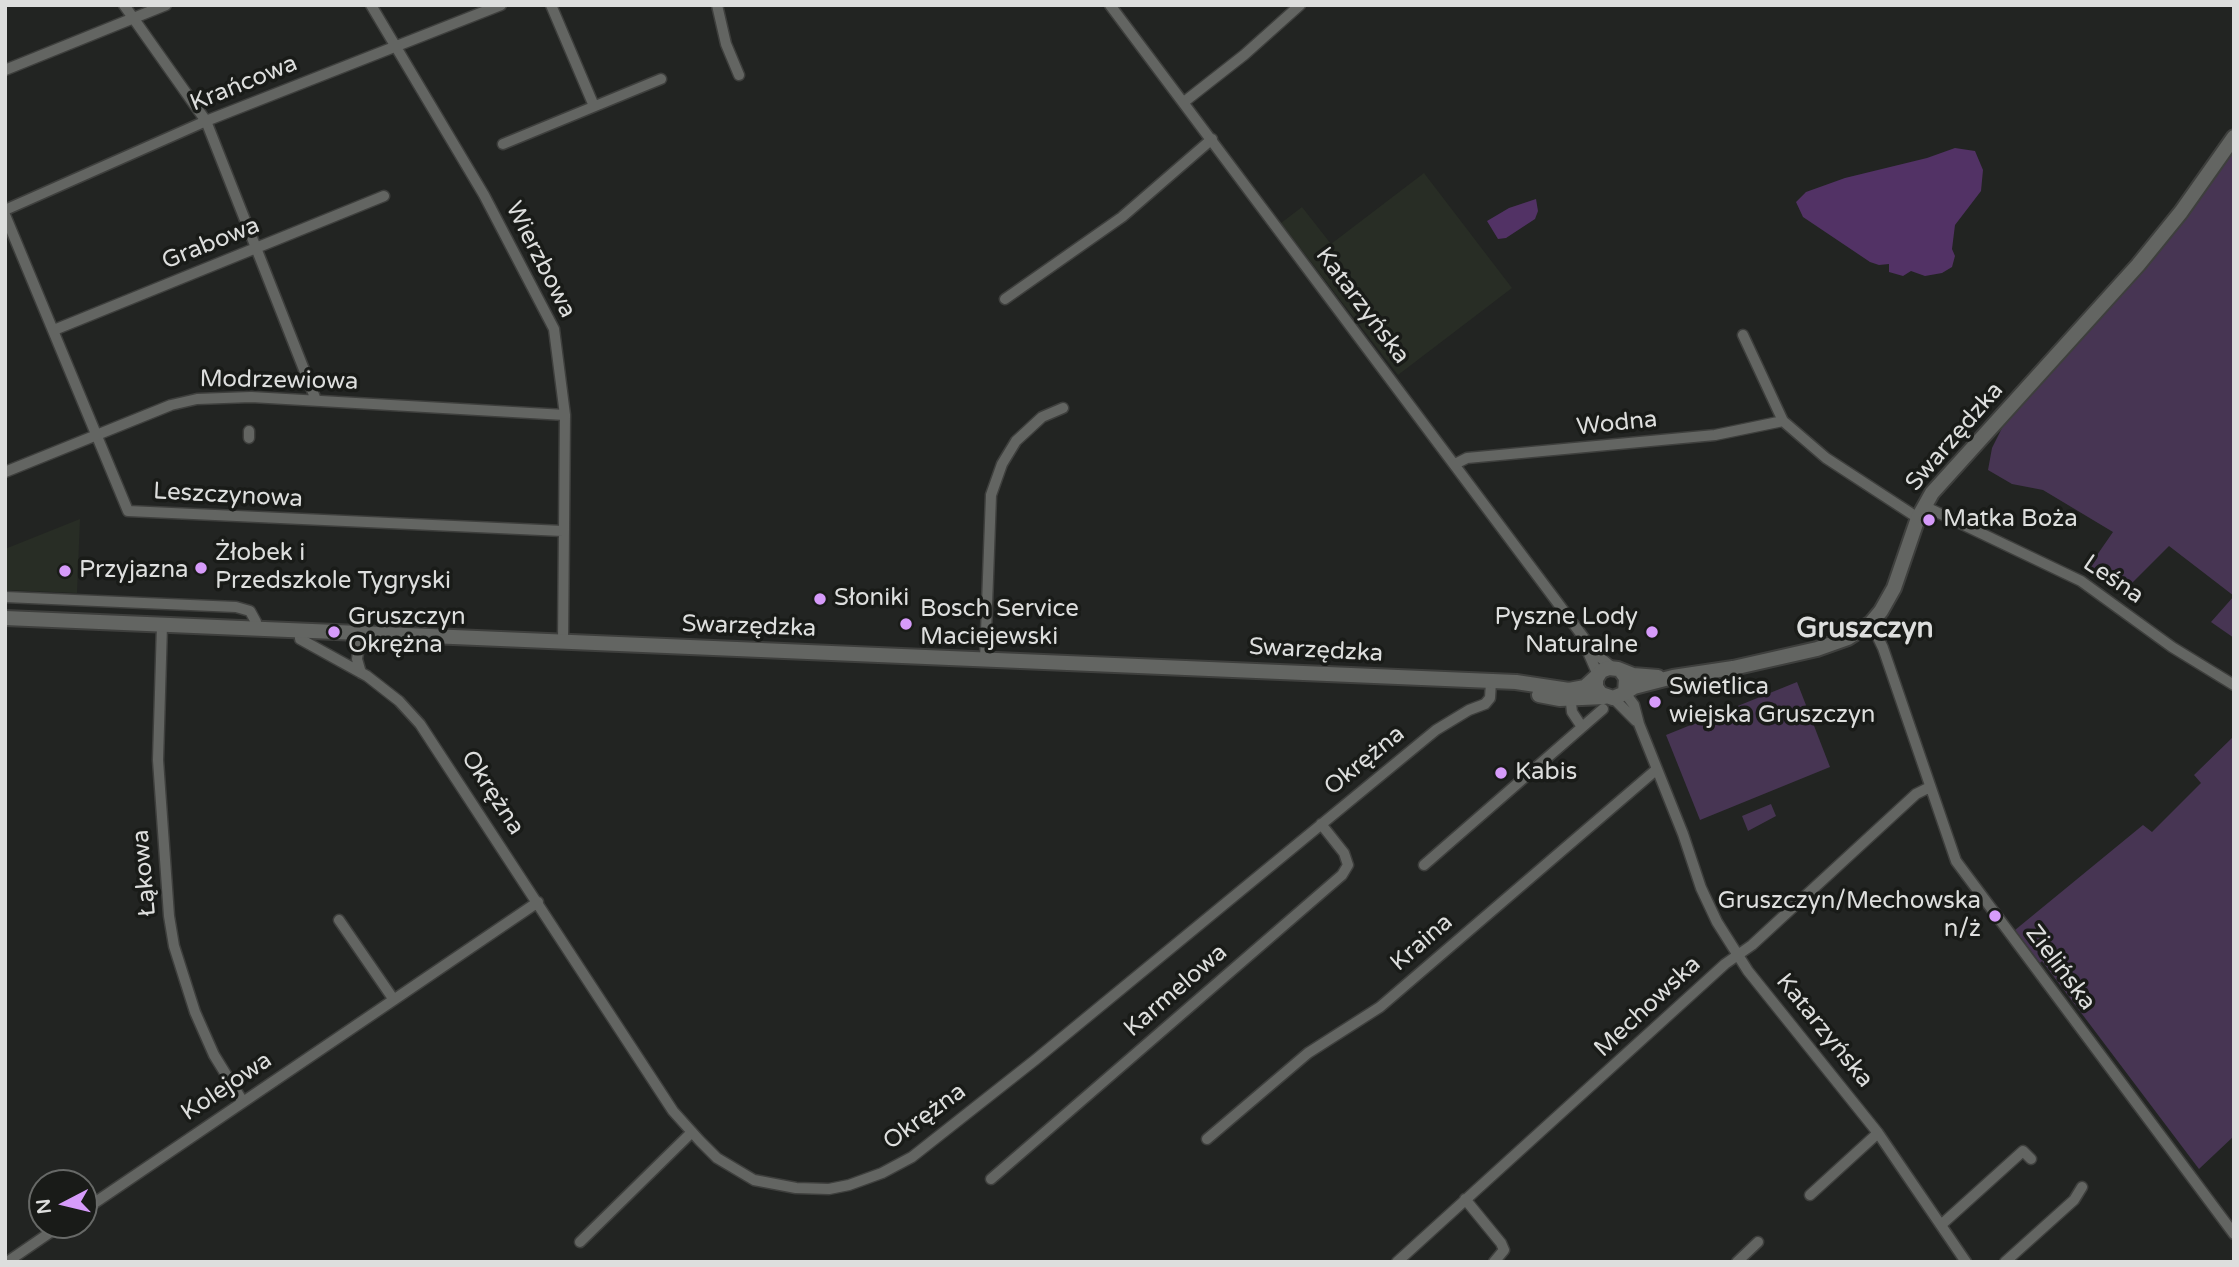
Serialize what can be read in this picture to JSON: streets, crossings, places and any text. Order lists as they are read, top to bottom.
{
  "streets": {
    "street": [
      "Krańcowa",
      "Grabowa",
      "Wierzbowa",
      "Katarzyńska",
      "Modrzewiowa",
      "Wodna",
      "Swarzędzka",
      "Leszczynowa",
      "Leśna",
      "Okrężna",
      "Łąkowa",
      "Kraina",
      "Zielińska",
      "Karmelowa",
      "Mechowska",
      "Kolejowa"
    ]
  },
  "crossings": [
    ["Krańcowa", "Wierzbowa"],
    ["Grabowa", "Leszczynowa"],
    ["Wierzbowa", "Modrzewiowa"],
    ["Wierzbowa", "Swarzędzka"],
    ["Wierzbowa", "Leszczynowa"],
    ["Katarzyńska", "Wodna"],
    ["Katarzyńska", "Swarzędzka"],
    ["Katarzyńska", "Kraina"],
    ["Katarzyńska", "Mechowska"],
    ["Modrzewiowa", "Leszczynowa"],
    ["Wodna", "Leśna"],
    ["Swarzędzka", "Leśna"],
    ["Swarzędzka", "Okrężna"],
    ["Swarzędzka", "Łąkowa"],
    ["Swarzędzka", "Zielińska"],
    ["Okrężna", "Karmelowa"],
    ["Okrężna", "Kolejowa"],
    ["Łąkowa", "Kolejowa"],
    ["Zielińska", "Mechowska"]
  ],
  "districts": ["Gruszczyn"],
  "places": [
    "Matka Boża",
    "Żłobek i Przedszkole Tygryski",
    "Przyjazna",
    "Słoniki",
    "Bosch Service Maciejewski",
    "Gruszczyn Okrężna",
    "Pyszne Lody Naturalne",
    "Swietlica wiejska Gruszczyn",
    "Kabis",
    "Gruszczyn/Mechowska n/ż"
  ],
  "north": "left"
}
